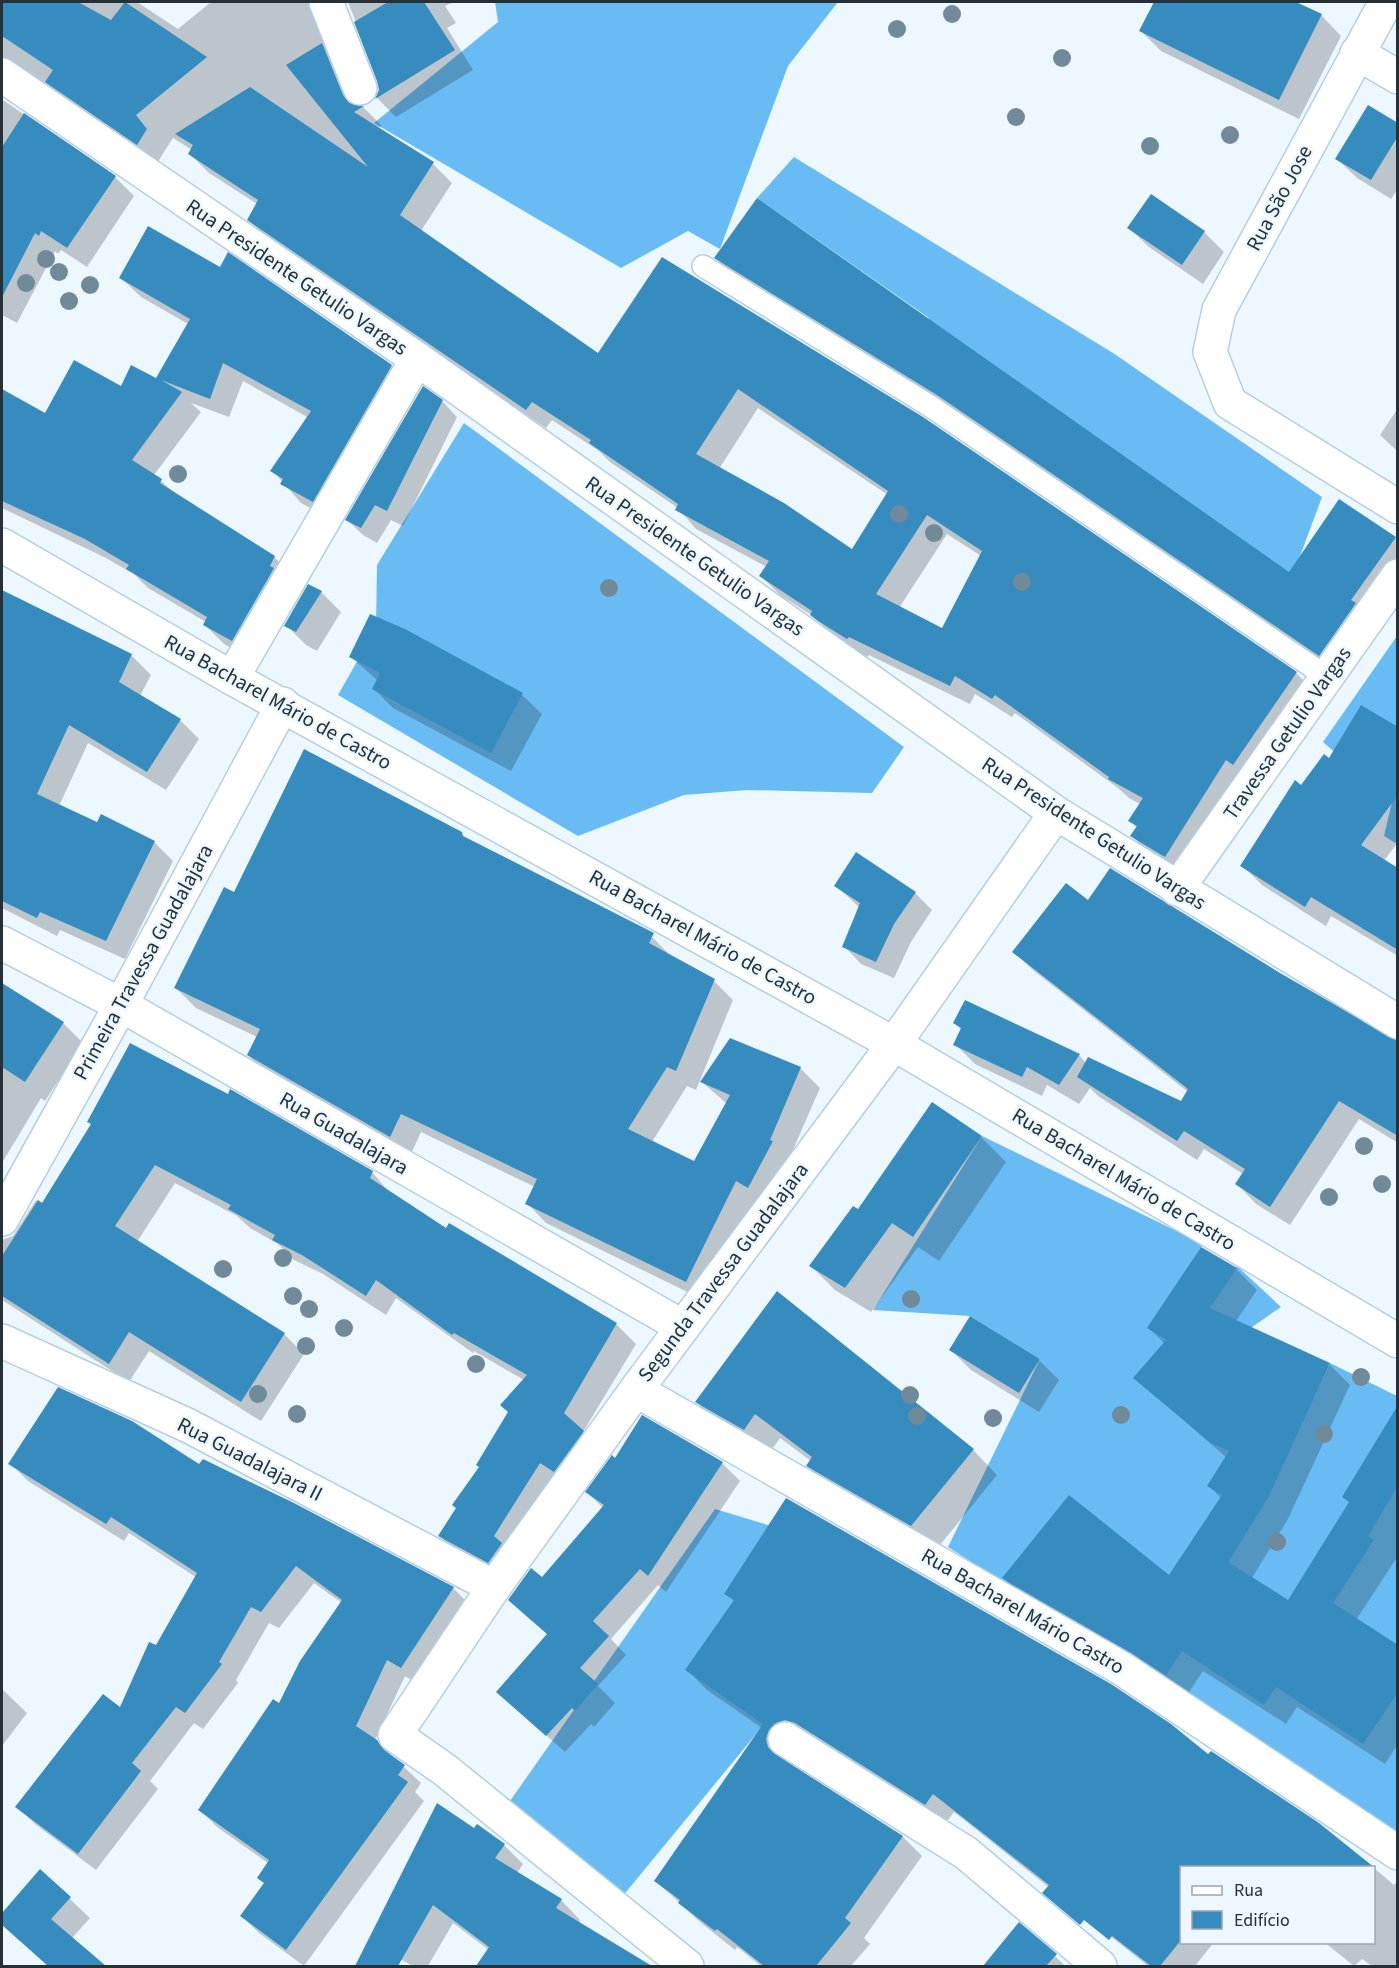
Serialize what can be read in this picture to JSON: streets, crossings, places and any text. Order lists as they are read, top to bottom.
{
  "streets": {
    "street": [
      "Rua São Jose",
      "Rua Presidente Getulio Vargas",
      "Rua Bacharel Mário de Castro",
      "Travessa Getulio Vargas",
      "Primeira Travessa Guadalajara",
      "Rua Guadalajara",
      "Segunda Travessa Guadalajara",
      "Rua Guadalajara II",
      "Rua Bacharel Mário Castro"
    ]
  },
  "crossings": [
    ["Rua Presidente Getulio Vargas", "Travessa Getulio Vargas"],
    ["Rua Presidente Getulio Vargas", "Segunda Travessa Guadalajara"],
    ["Rua Bacharel Mário de Castro", "Primeira Travessa Guadalajara"],
    ["Rua Bacharel Mário de Castro", "Segunda Travessa Guadalajara"],
    ["Primeira Travessa Guadalajara", "Rua Guadalajara"],
    ["Rua Guadalajara", "Segunda Travessa Guadalajara"],
    ["Segunda Travessa Guadalajara", "Rua Guadalajara II"],
    ["Segunda Travessa Guadalajara", "Rua Bacharel Mário Castro"]
  ],
  "legend": ["Rua", "Edifício"]
}
